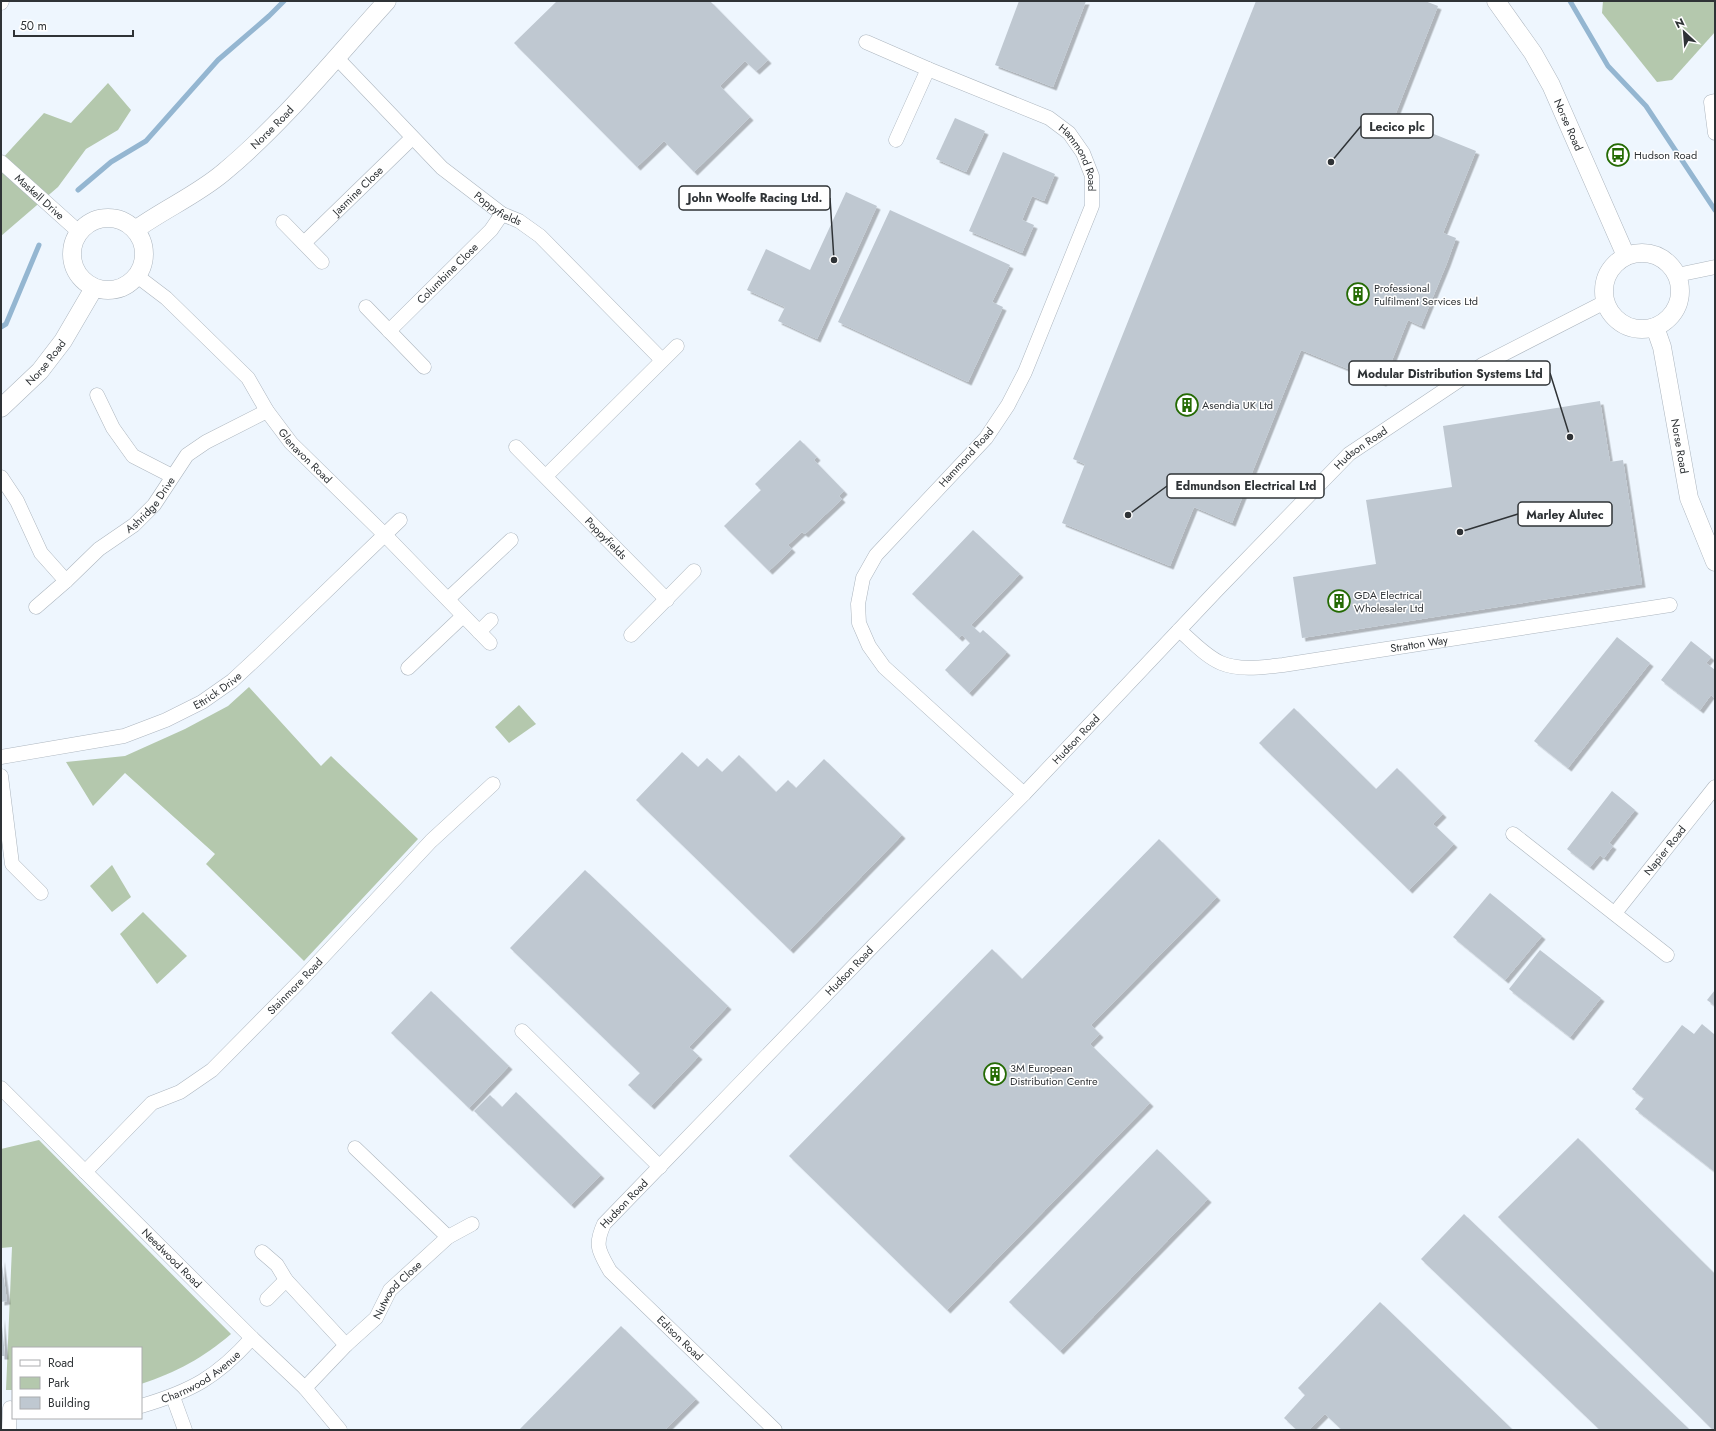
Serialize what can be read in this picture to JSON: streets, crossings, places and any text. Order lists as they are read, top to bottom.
{
  "streets": {
    "street": [
      "Norse Road",
      "Hammond Road",
      "Jasmine Close",
      "Maskell Drive",
      "Poppyfields",
      "Columbine Close",
      "Hudson Road",
      "Glenavon Road",
      "Ashridge Drive",
      "Stratton Way",
      "Ettrick Drive",
      "Napier Road",
      "Stainmore Road",
      "Needwood Road",
      "Nutwood Close",
      "Edison Road",
      "Charnwood Avenue"
    ]
  },
  "crossings": [
    ["Norse Road", "Maskell Drive"],
    ["Norse Road", "Poppyfields"],
    ["Norse Road", "Hudson Road"],
    ["Norse Road", "Glenavon Road"],
    ["Hammond Road", "Hudson Road"],
    ["Jasmine Close", "Poppyfields"],
    ["Maskell Drive", "Glenavon Road"],
    ["Poppyfields", "Columbine Close"],
    ["Hudson Road", "Stratton Way"],
    ["Hudson Road", "Edison Road"],
    ["Glenavon Road", "Ashridge Drive"],
    ["Glenavon Road", "Ettrick Drive"],
    ["Stainmore Road", "Needwood Road"],
    ["Needwood Road", "Nutwood Close"],
    ["Needwood Road", "Charnwood Avenue"]
  ],
  "places": {
    "bus stop": ["Hudson Road"],
    "other": [
      "Lecico plc",
      "John Woolfe Racing Ltd.",
      "Modular Distribution Systems Ltd",
      "Edmundson Electrical Ltd",
      "Marley Alutec"
    ],
    "building": [
      "Professional Fulfilment Services Ltd",
      "Asendia UK Ltd",
      "GDA Electrical Wholesaler Ltd",
      "3M European Distribution Centre"
    ]
  },
  "legend": ["Road", "Park", "Building"],
  "scale_bar": "50 m",
  "north": "top left"
}
